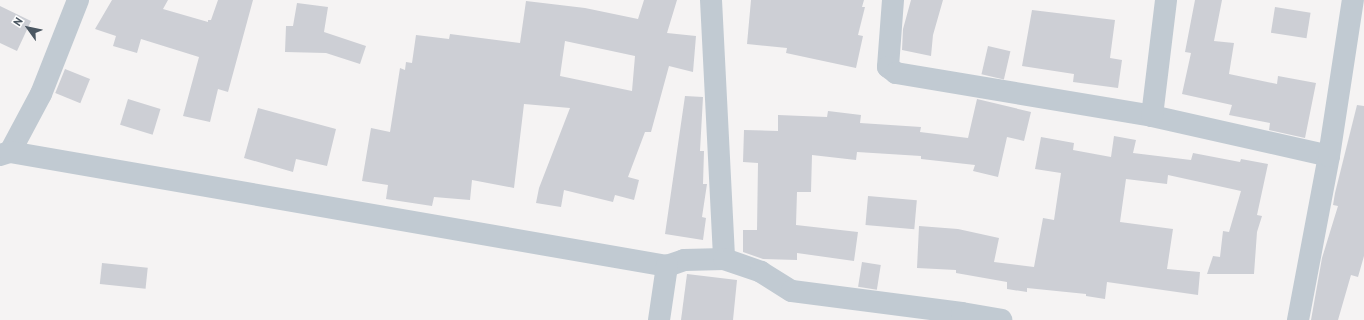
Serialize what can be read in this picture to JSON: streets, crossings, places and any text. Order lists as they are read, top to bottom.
{
  "north": "top left"
}
